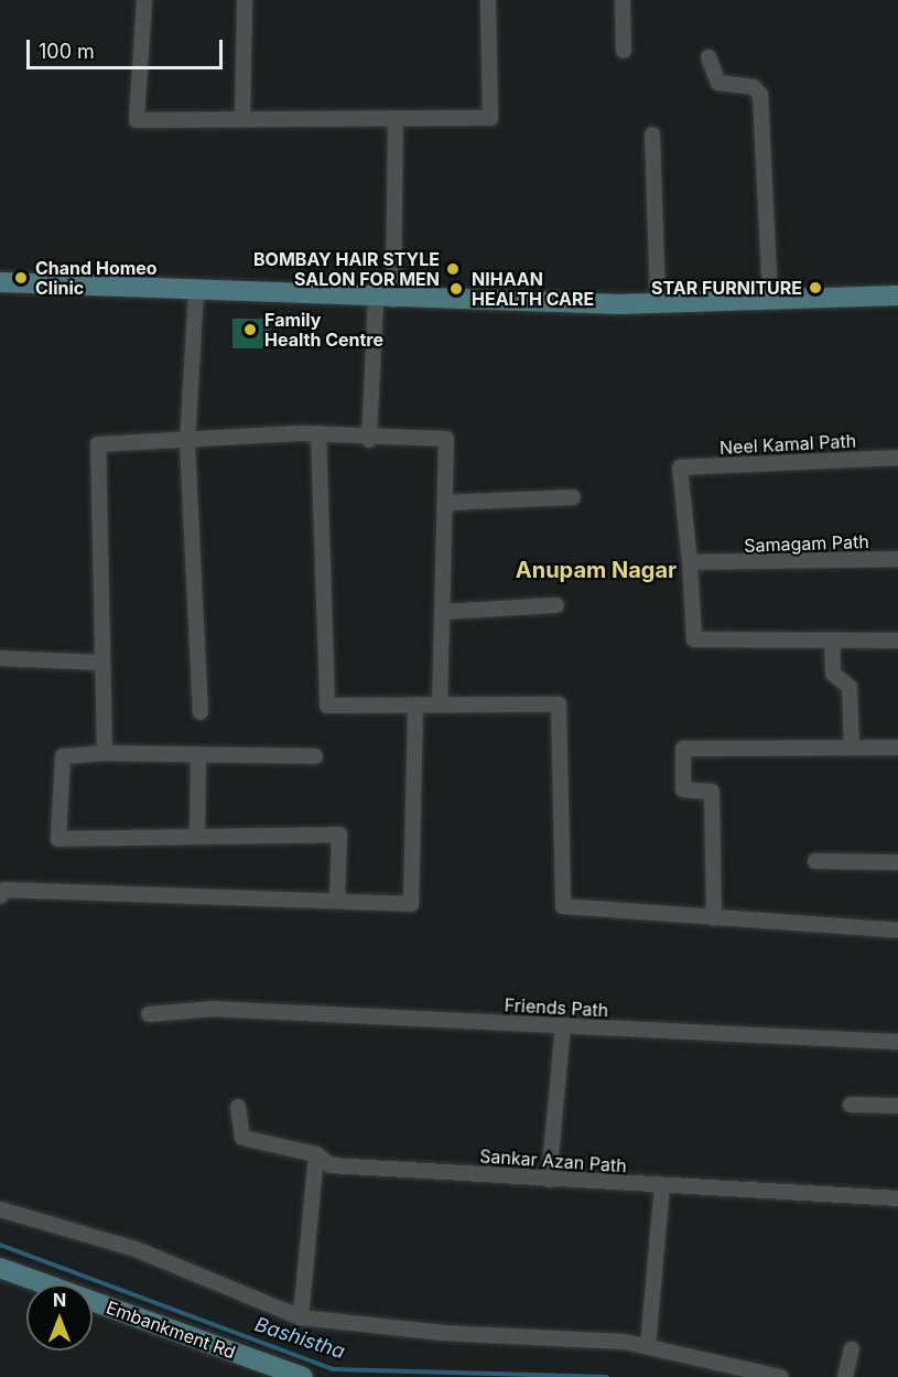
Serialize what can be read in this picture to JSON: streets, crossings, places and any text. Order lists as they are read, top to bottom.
{
  "streets": {
    "street": [
      "Neel Kamal Path",
      "Samagam Path",
      "Friends Path",
      "Sankar Azan Path",
      "Embankment Rd"
    ]
  },
  "crossings": [
    ["Neel Kamal Path", "Samagam Path"]
  ],
  "districts": ["Anupam Nagar"],
  "water": ["Bashistha"],
  "places": [
    "BOMBAY HAIR STYLE SALON FOR MEN",
    "Chand Homeo Clinic",
    "STAR FURNITURE",
    "NIHAAN HEALTH CARE",
    "Family Health Centre"
  ],
  "scale_bar": "100 m",
  "north": "top"
}
